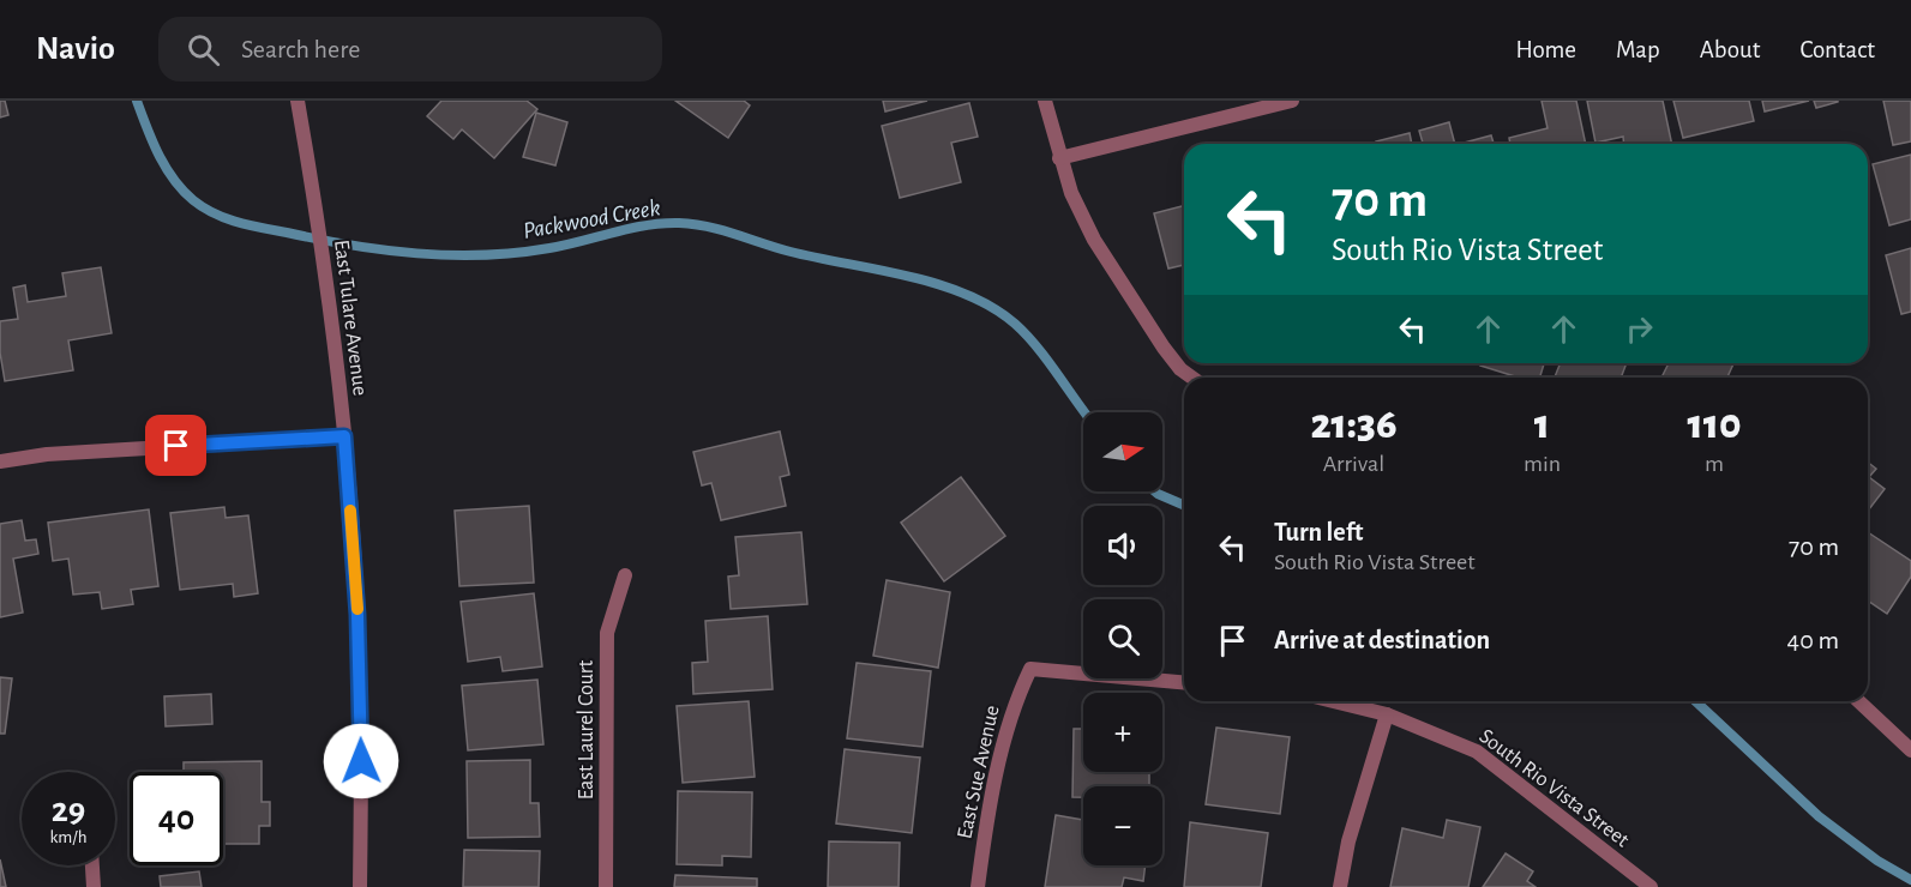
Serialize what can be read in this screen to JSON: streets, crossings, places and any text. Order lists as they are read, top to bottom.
{
  "streets": {
    "street": [
      "East Tulare Avenue",
      "East Laurel Court",
      "East Sue Avenue",
      "South Rio Vista Street"
    ]
  },
  "water": ["Packwood Creek"],
  "north": "right",
  "page": {
    "header": "Navio",
    "search": "Search here",
    "nav": [
      "Home",
      "Map",
      "About",
      "Contact"
    ],
    "turn": ["70 m", "South Rio Vista Street"],
    "eta": [
      "21:36",
      "Arrival",
      "1",
      "min",
      "110",
      "m"
    ],
    "map_buttons": ["+", "−"],
    "list": [
      {
        "name": "Turn left",
        "note": "South Rio Vista Street",
        "value": "70 m"
      },
      {
        "name": "Arrive at destination",
        "value": "40 m"
      }
    ],
    "speed": "29 km/h",
    "limit": "40"
  }
}
